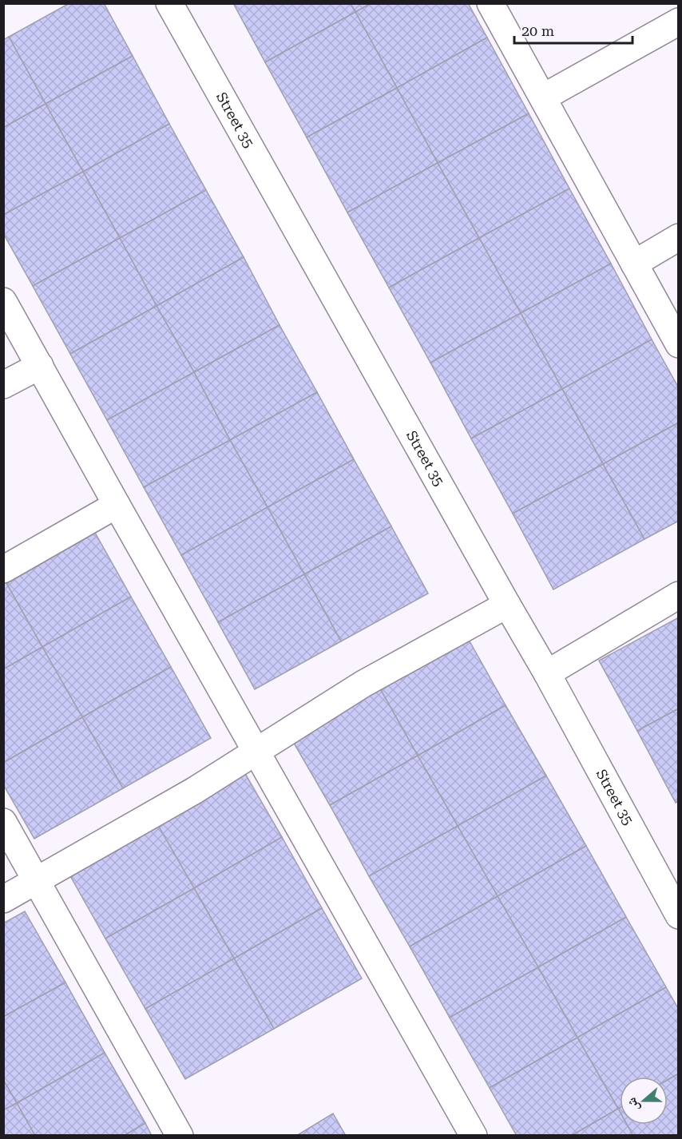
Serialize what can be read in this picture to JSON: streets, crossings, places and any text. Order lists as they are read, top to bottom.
{
  "streets": {
    "street": ["Street 35"]
  },
  "scale_bar": "20 m",
  "north": "left"
}
